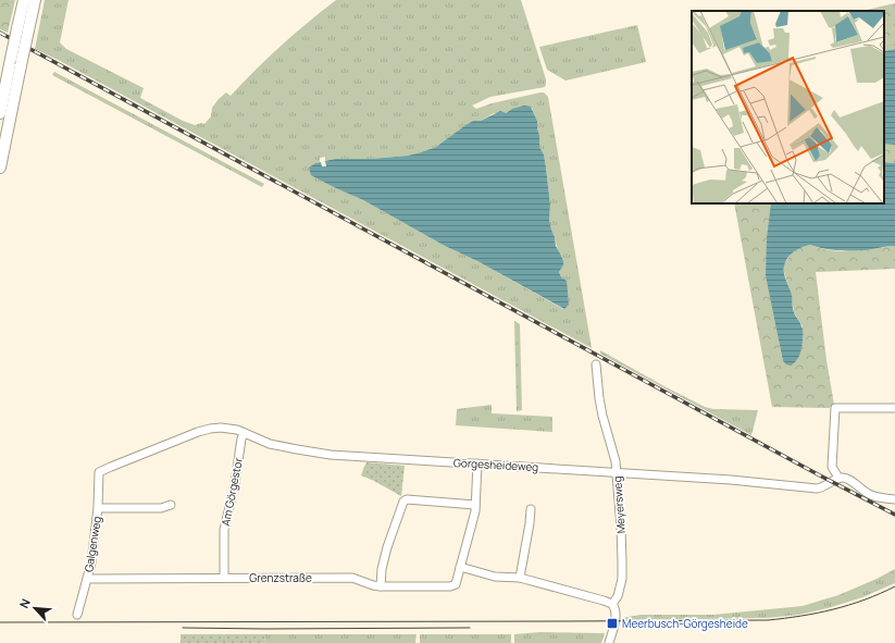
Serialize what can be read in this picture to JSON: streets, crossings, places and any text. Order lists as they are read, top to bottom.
{
  "streets": {
    "street": [
      "Görgesheideweg",
      "Am Görgestor",
      "Meyersweg",
      "Galgenweg",
      "Grenzstraße"
    ]
  },
  "crossings": [
    ["Görgesheideweg", "Am Görgestor"],
    ["Görgesheideweg", "Meyersweg"],
    ["Görgesheideweg", "Galgenweg"],
    ["Am Görgestor", "Grenzstraße"],
    ["Galgenweg", "Grenzstraße"]
  ],
  "places": {
    "transit": ["Meerbusch-Görgesheide"]
  },
  "north": "top left"
}
